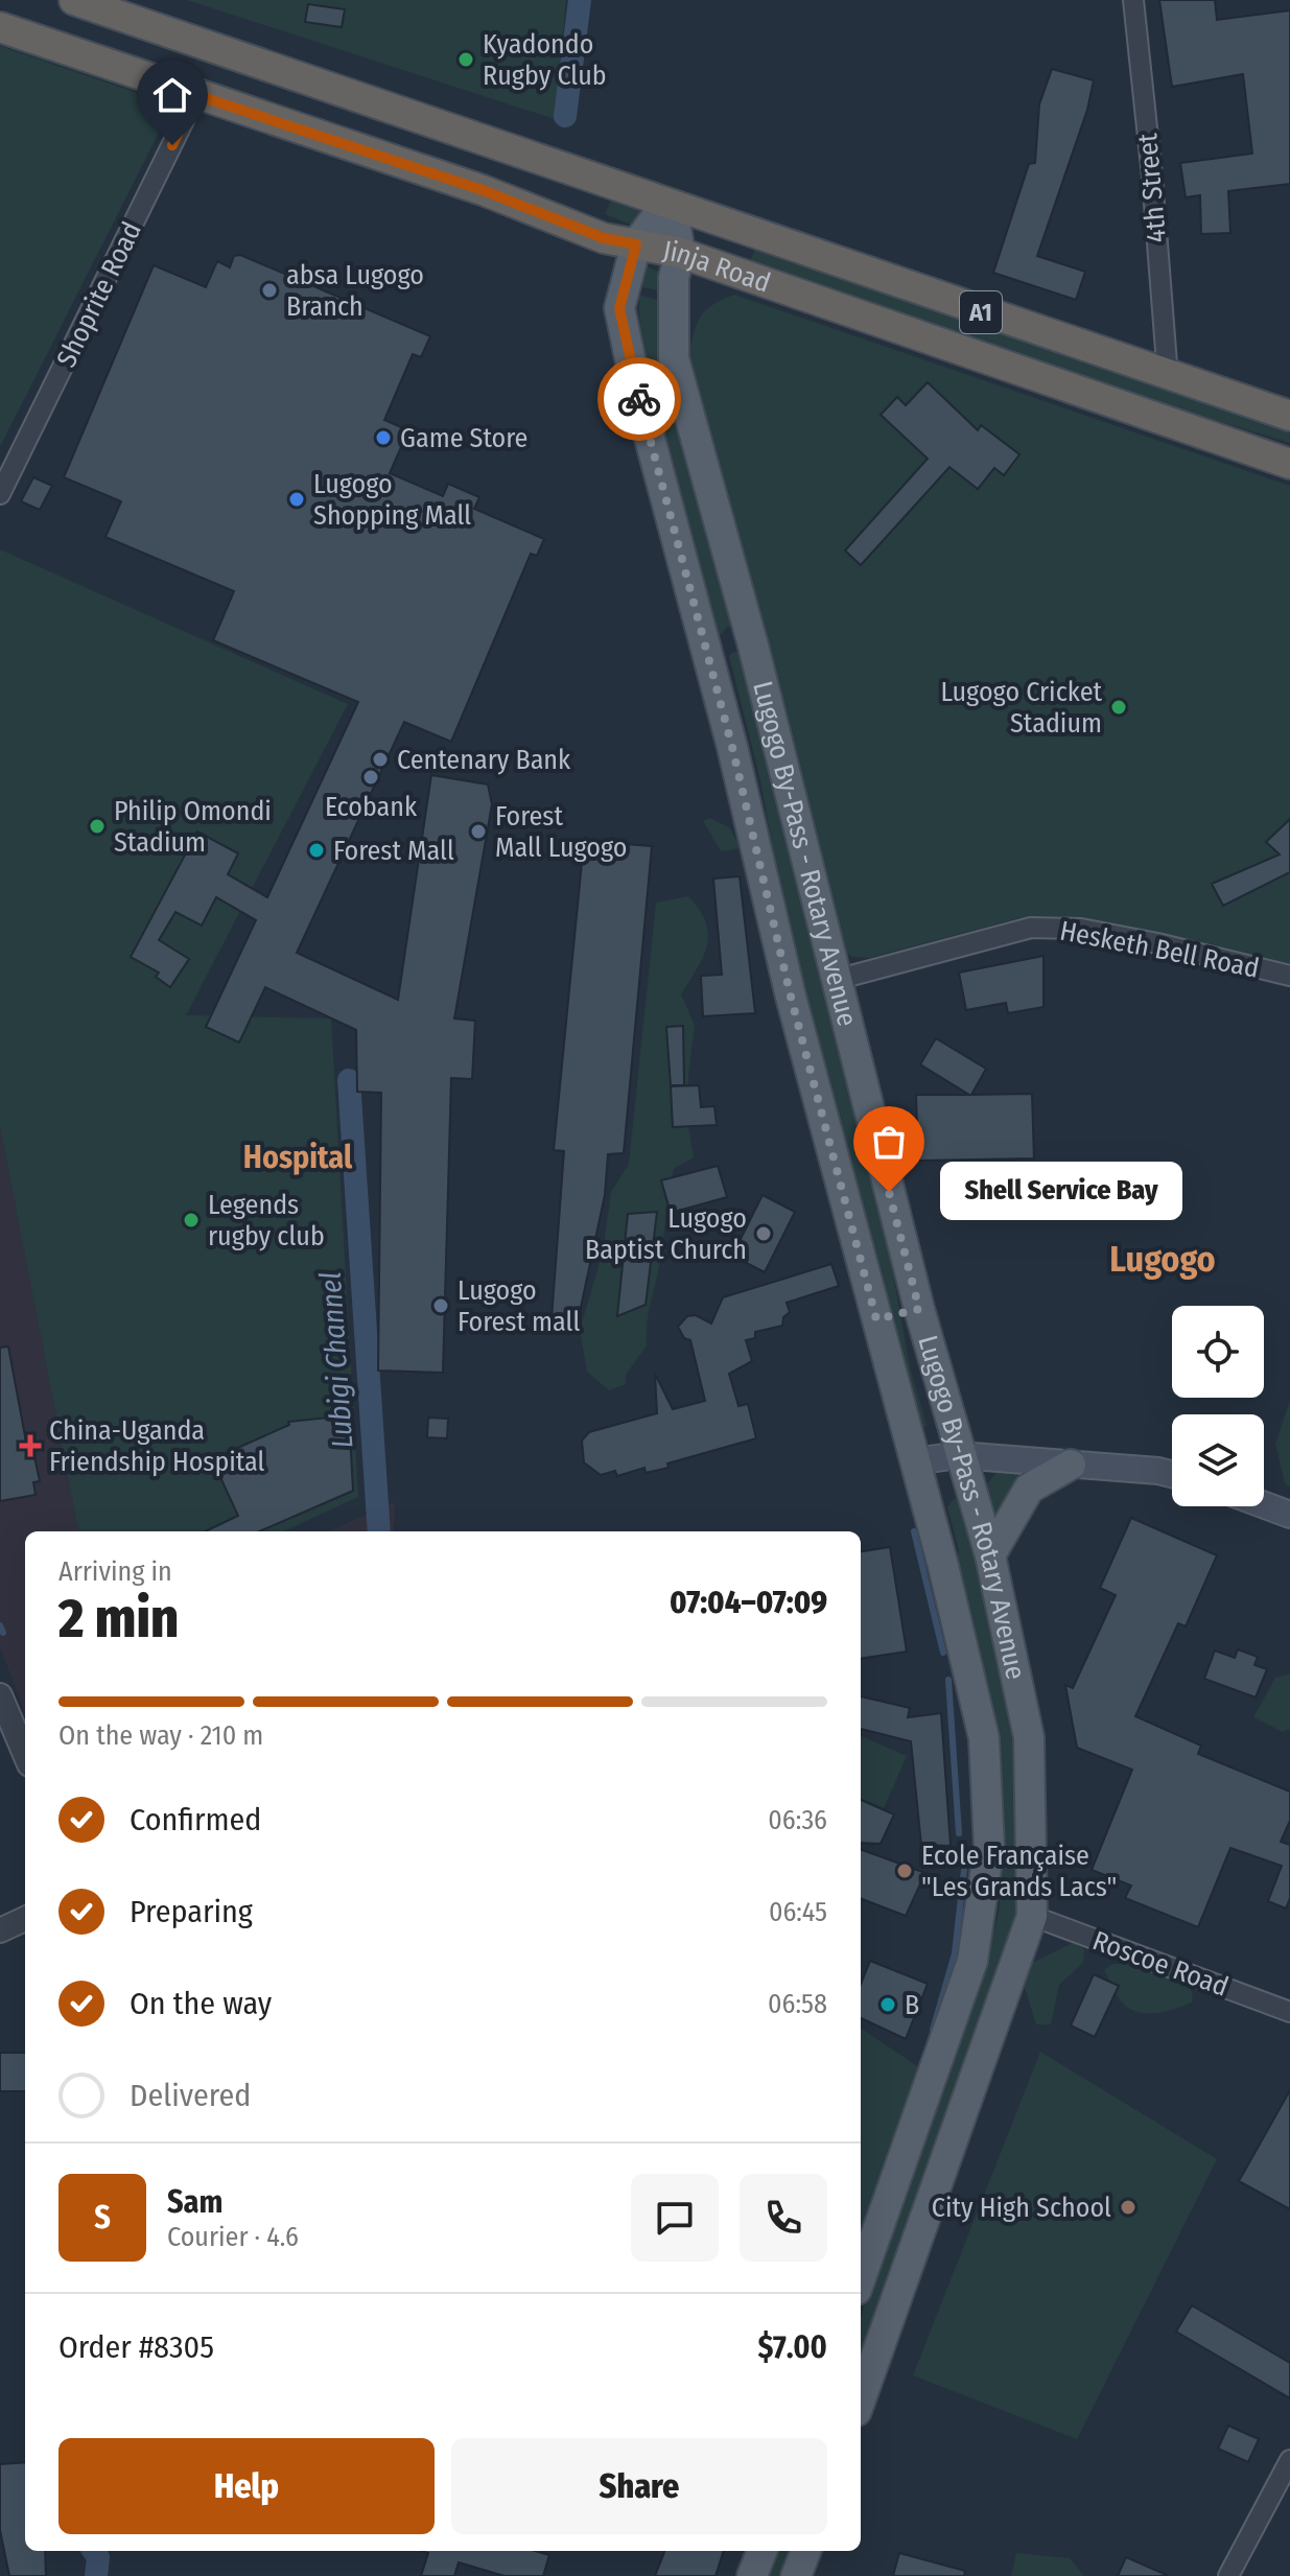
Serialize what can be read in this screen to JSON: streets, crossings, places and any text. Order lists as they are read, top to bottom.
{
  "streets": {
    "highway": ["Jinja Road", "A1"],
    "main road": ["Lugogo By-Pass - Rotary Avenue"],
    "street": [
      "4th Street",
      "Shoprite Road",
      "Hesketh Bell Road",
      "Roscoe Road"
    ]
  },
  "crossings": [
    ["4th Street", "Jinja Road"],
    ["Jinja Road", "Shoprite Road"],
    ["Jinja Road", "Lugogo By-Pass - Rotary Avenue"],
    ["Lugogo By-Pass - Rotary Avenue", "Hesketh Bell Road"],
    ["Lugogo By-Pass - Rotary Avenue", "Roscoe Road"]
  ],
  "districts": ["Hospital", "Lugogo"],
  "water": ["Lubigi Channel"],
  "places": {
    "other": [
      "Kyadondo Rugby Club",
      "absa Lugogo Branch",
      "Game Store",
      "Lugogo Shopping Mall",
      "Lugogo Cricket Stadium",
      "Centenary Bank",
      "Ecobank",
      "Philip Omondi Stadium",
      "Forest Mall Lugogo",
      "Forest Mall",
      "Shell Service Bay",
      "Legends rugby club",
      "Lugogo Baptist Church",
      "Lugogo Forest mall",
      "Ecole Française \"Les Grands Lacs\"",
      "B",
      "City High School"
    ],
    "health": ["China-Uganda Friendship Hospital"]
  },
  "page": {
    "bubble": "Shell Service Bay",
    "heading": ["2 min", "Arriving in", "07:04–07:09"],
    "panel": [
      "Sam",
      "Courier · 4.6",
      "Order #8305",
      "$7.00"
    ],
    "bar": "On the way · 210 m",
    "list": [
      ["Confirmed", "06:36"],
      ["Preparing", "06:45"],
      ["On the way", "06:58"],
      "Delivered"
    ],
    "round": "S",
    "buttons": ["Help", "Share"]
  }
}
